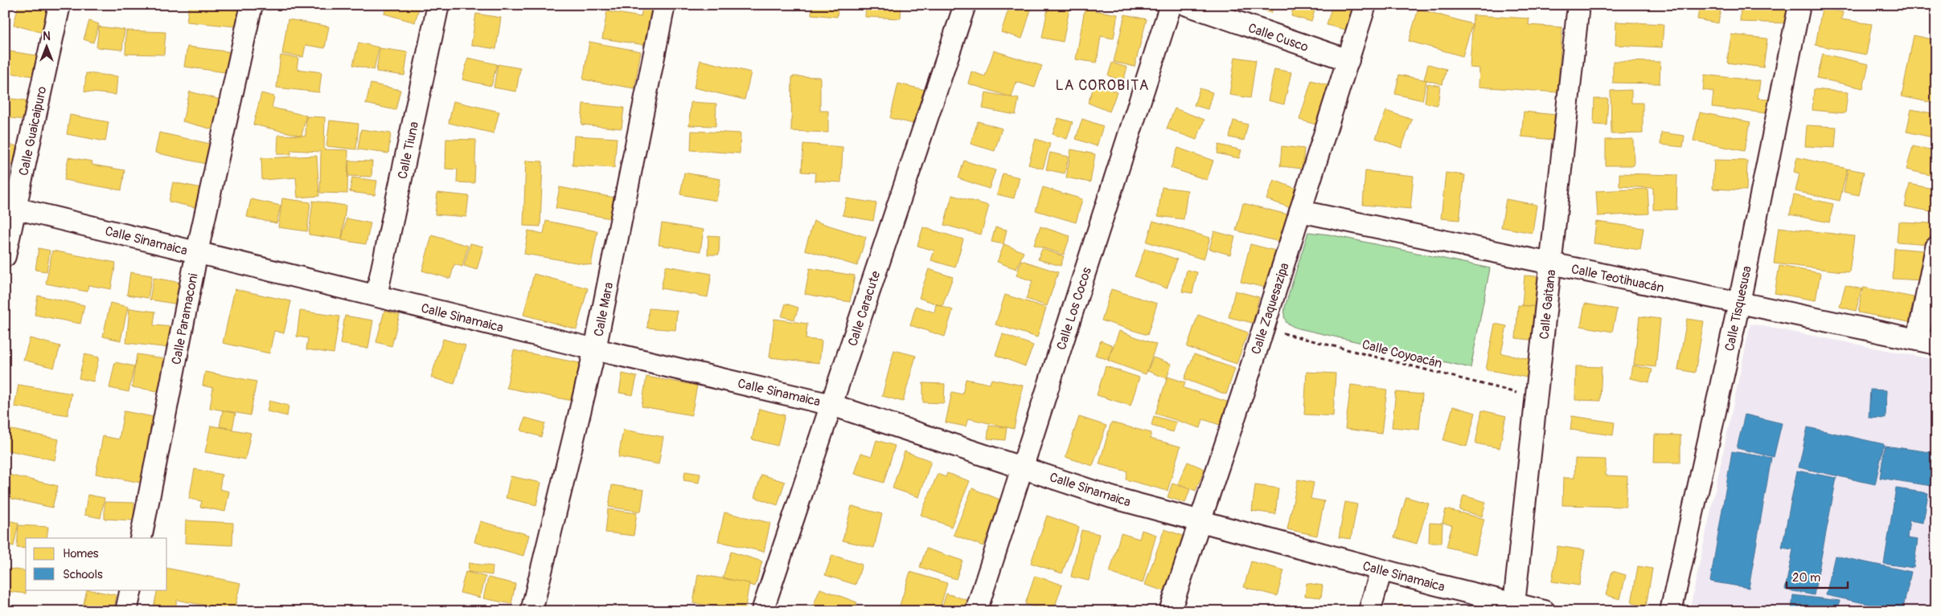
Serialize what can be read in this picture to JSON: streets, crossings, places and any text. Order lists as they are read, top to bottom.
{
  "streets": {
    "street": [
      "Calle Cusco",
      "Calle Guaicaipuro",
      "Calle Tiuna",
      "Calle Sinamaica",
      "Calle Teotihuacán",
      "Calle Gaitana",
      "Calle Caracute",
      "Calle Los Cocos",
      "Calle Zaquesazipa",
      "Calle Tisquesusa",
      "Calle Mara",
      "Calle Paramaconi"
    ],
    "path": ["Calle Coyoacán"]
  },
  "crossings": [
    ["Calle Cusco", "Calle Zaquesazipa"],
    ["Calle Guaicaipuro", "Calle Sinamaica"],
    ["Calle Tiuna", "Calle Sinamaica"],
    ["Calle Sinamaica", "Calle Gaitana"],
    ["Calle Sinamaica", "Calle Caracute"],
    ["Calle Sinamaica", "Calle Los Cocos"],
    ["Calle Sinamaica", "Calle Zaquesazipa"],
    ["Calle Sinamaica", "Calle Mara"],
    ["Calle Sinamaica", "Calle Paramaconi"],
    ["Calle Teotihuacán", "Calle Gaitana"],
    ["Calle Teotihuacán", "Calle Zaquesazipa"],
    ["Calle Teotihuacán", "Calle Tisquesusa"],
    ["Calle Gaitana", "Calle Coyoacán"],
    ["Calle Zaquesazipa", "Calle Coyoacán"]
  ],
  "districts": ["LA COROBITA"],
  "legend": ["Homes", "Schools"],
  "scale_bar": "20 m",
  "north": "top"
}
